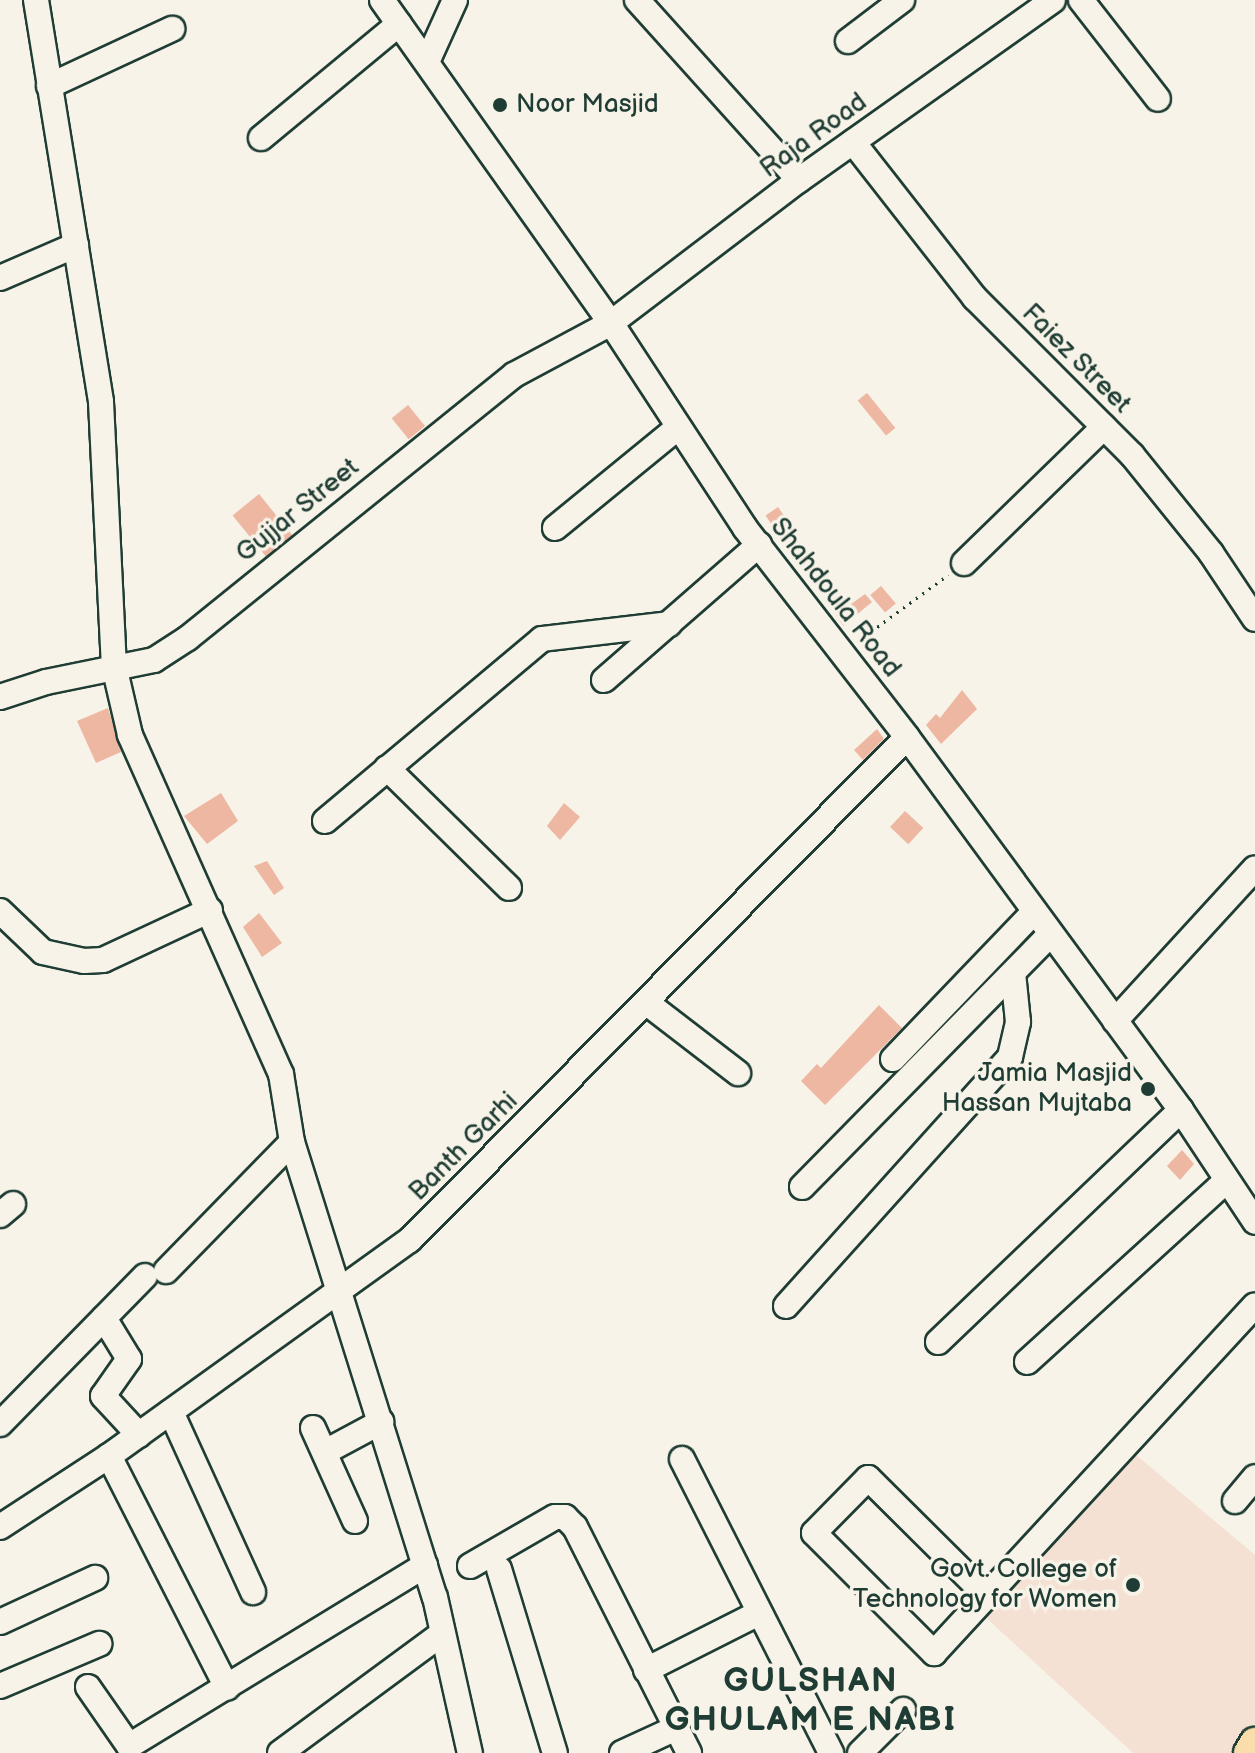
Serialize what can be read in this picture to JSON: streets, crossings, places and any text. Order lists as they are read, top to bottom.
{
  "streets": {
    "street": [
      "Raja Road",
      "Faiez Street",
      "Gujjar Street",
      "Shahdoula Road",
      "Banth Garhi"
    ]
  },
  "crossings": [
    ["Raja Road", "Faiez Street"],
    ["Raja Road", "Gujjar Street"],
    ["Raja Road", "Shahdoula Road"],
    ["Gujjar Street", "Shahdoula Road"],
    ["Shahdoula Road", "Banth Garhi"]
  ],
  "districts": ["GULSHAN GHULAM E NABI"],
  "places": ["Noor Masjid", "Jamia Masjid Hassan Mujtaba", "Govt. College of Technology for Women"]
}
